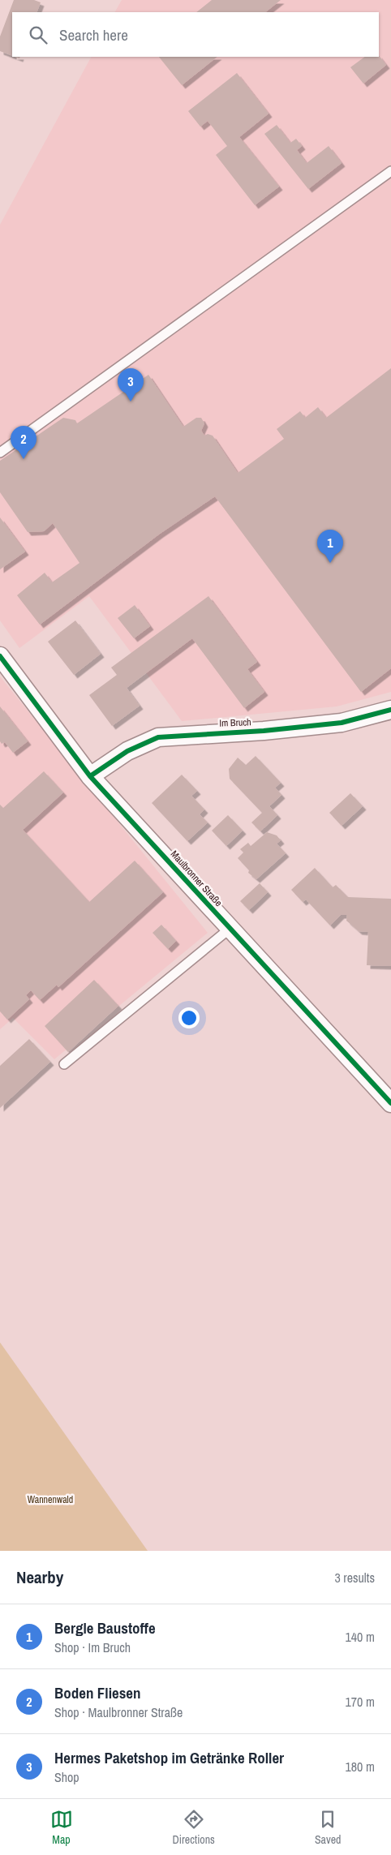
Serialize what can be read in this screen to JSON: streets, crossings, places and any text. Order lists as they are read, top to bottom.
{
  "streets": {
    "street": ["Im Bruch", "Maulbronner Straße"]
  },
  "crossings": [
    ["Im Bruch", "Maulbronner Straße"]
  ],
  "parks": ["Wannenwald"],
  "page": {
    "search": "Search here",
    "pins": ["3", "2", "1"],
    "heading": ["Nearby", "3 results"],
    "list": [
      {
        "mark": "1",
        "name": "Bergle Baustoffe",
        "note": "Shop · Im Bruch",
        "value": "140 m"
      },
      {
        "mark": "2",
        "name": "Boden Fliesen",
        "note": "Shop · Maulbronner Straße",
        "value": "170 m"
      },
      {
        "mark": "3",
        "name": "Hermes Paketshop im Getränke Roller",
        "note": "Shop",
        "value": "180 m"
      }
    ],
    "nav": ["Map", "Directions", "Saved"]
  }
}
